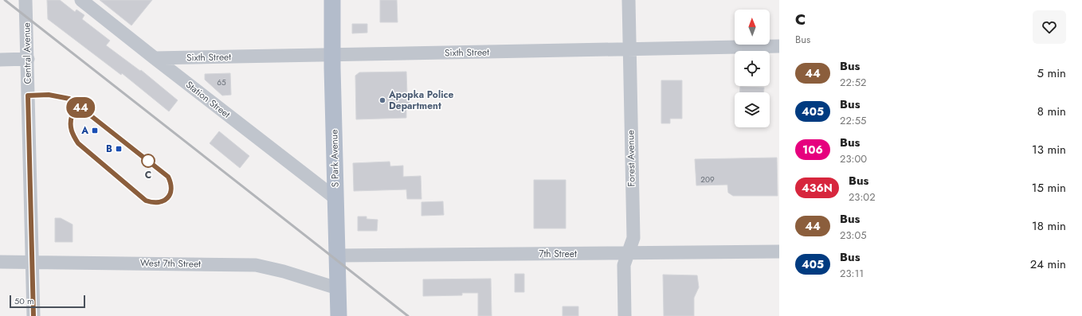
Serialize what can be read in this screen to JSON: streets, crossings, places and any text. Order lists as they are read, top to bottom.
{
  "streets": {
    "main road": ["S Park Avenue"],
    "street": [
      "Sixth Street",
      "Central Avenue",
      "Station Street",
      "Forest Avenue",
      "7th Street",
      "West 7th Street"
    ]
  },
  "crossings": [
    ["Sixth Street", "Station Street"],
    ["Sixth Street", "S Park Avenue"],
    ["Sixth Street", "Forest Avenue"],
    ["Central Avenue", "West 7th Street"],
    ["Station Street", "S Park Avenue"],
    ["S Park Avenue", "7th Street"],
    ["S Park Avenue", "West 7th Street"],
    ["Forest Avenue", "7th Street"]
  ],
  "places": {
    "other": ["Apopka Police Department", "C"],
    "transit": ["A", "B"]
  },
  "lines": ["bus line 44"],
  "house_numbers": ["65", "209"],
  "scale_bar": "50 m",
  "north": "top",
  "page": {
    "on_map": "44",
    "heading": ["C", "Bus"],
    "list": [
      {
        "mark": "44",
        "name": "Bus",
        "note": "22:52",
        "value": "5 min"
      },
      {
        "mark": "405",
        "name": "Bus",
        "note": "22:55",
        "value": "8 min"
      },
      {
        "mark": "106",
        "name": "Bus",
        "note": "23:00",
        "value": "13 min"
      },
      {
        "mark": "436N",
        "name": "Bus",
        "note": "23:02",
        "value": "15 min"
      },
      {
        "mark": "44",
        "name": "Bus",
        "note": "23:05",
        "value": "18 min"
      },
      {
        "mark": "405",
        "name": "Bus",
        "note": "23:11",
        "value": "24 min"
      }
    ],
    "scale": "50 m"
  }
}
